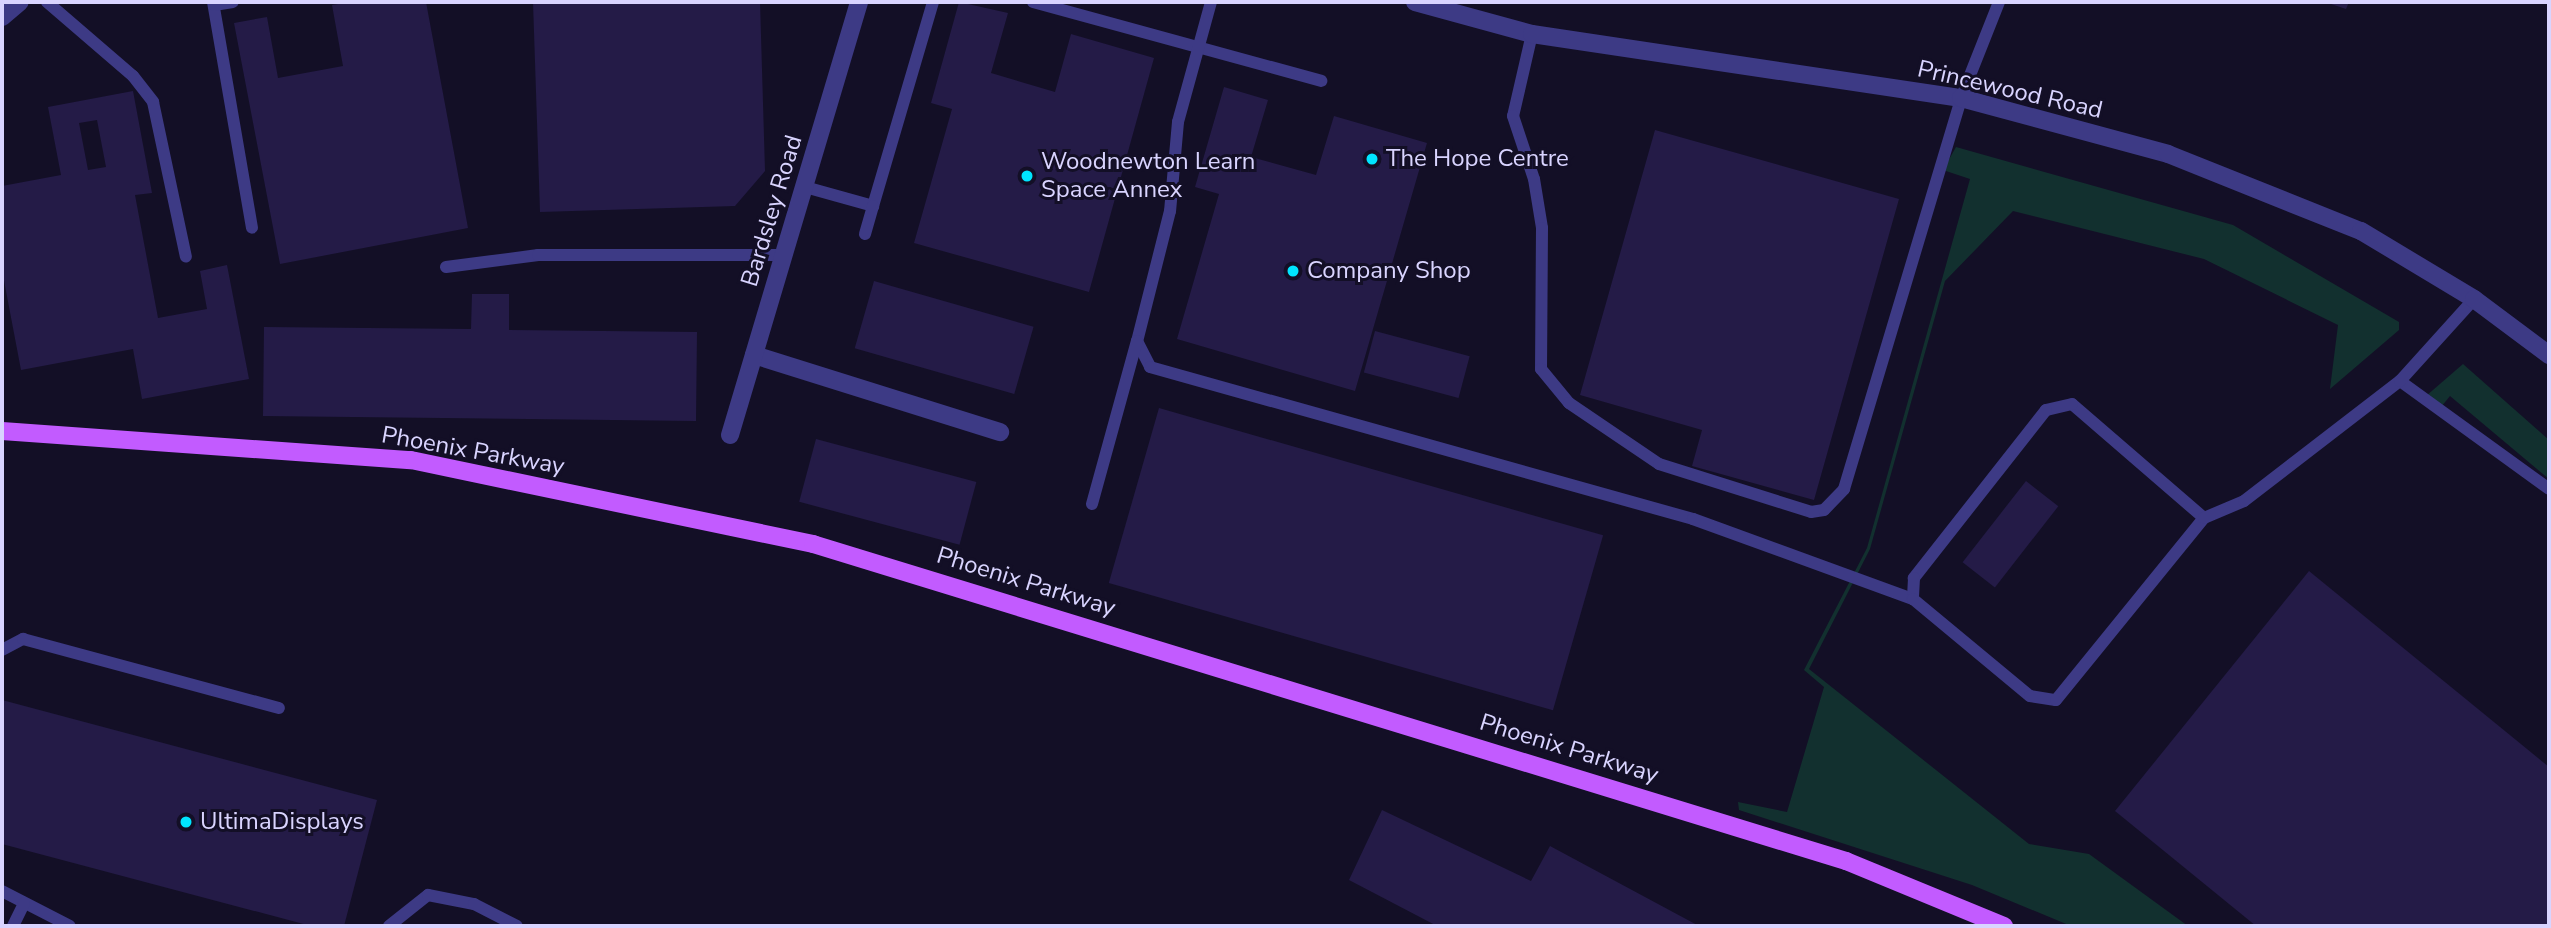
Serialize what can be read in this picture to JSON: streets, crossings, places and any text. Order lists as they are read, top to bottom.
{
  "streets": {
    "main road": ["Phoenix Parkway"],
    "street": ["Princewood Road", "Bardsley Road"]
  },
  "places": [
    "The Hope Centre",
    "Woodnewton Learn Space Annex",
    "Company Shop",
    "UltimaDisplays"
  ]
}
